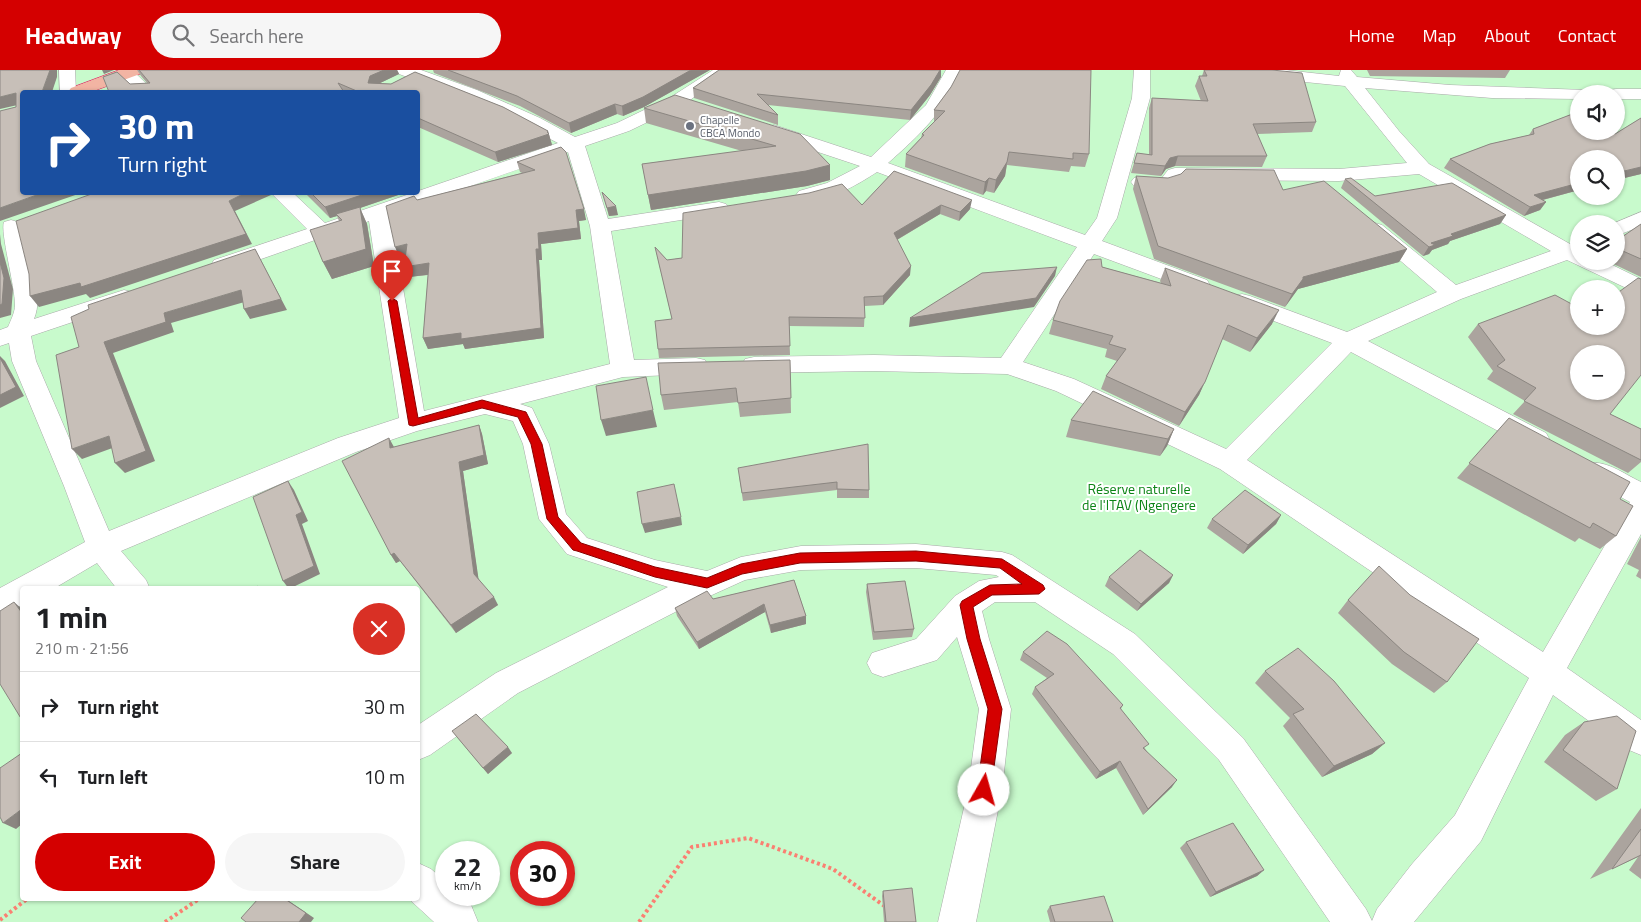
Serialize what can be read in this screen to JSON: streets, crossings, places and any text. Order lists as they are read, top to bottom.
{
  "parks": ["Réserve naturelle de l'ITAV (Ngengere"],
  "places": ["Chapelle CBCA Mondo"],
  "page": {
    "header": "Headway",
    "search": "Search here",
    "nav": [
      "Home",
      "Map",
      "About",
      "Contact"
    ],
    "map_buttons": ["+", "−"],
    "turn": ["30 m", "Turn right"],
    "heading": ["1 min", "210 m · 21:56"],
    "list": [
      {
        "name": "Turn right",
        "value": "30 m"
      },
      {
        "name": "Turn left",
        "value": "10 m"
      }
    ],
    "buttons": ["Exit", "Share"],
    "speed": "22 km/h",
    "limit": "30"
  }
}
